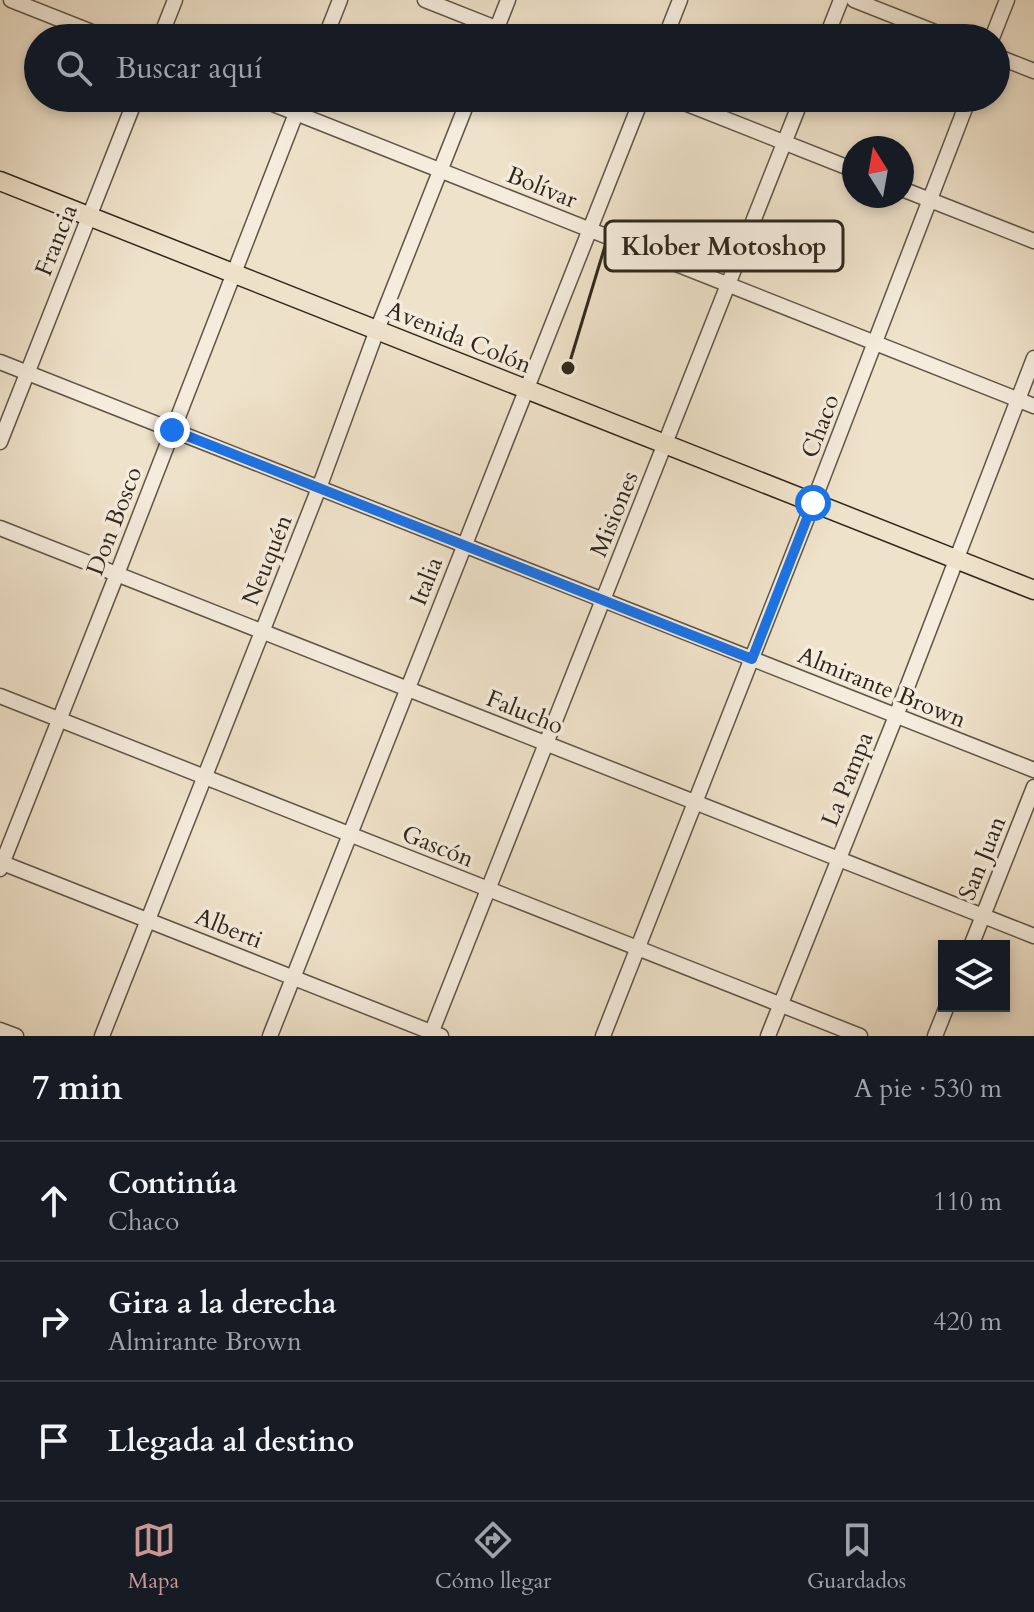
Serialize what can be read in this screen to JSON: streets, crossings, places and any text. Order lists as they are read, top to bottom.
{
  "streets": {
    "main road": ["Avenida Colón"],
    "street": [
      "Bolívar",
      "Francia",
      "Chaco",
      "Misiones",
      "Don Bosco",
      "Neuquén",
      "Italia",
      "Almirante Brown",
      "Falucho",
      "La Pampa",
      "Gascón",
      "San Juan",
      "Alberti"
    ]
  },
  "crossings": [
    ["Bolívar", "Chaco"],
    ["Bolívar", "Misiones"],
    ["Bolívar", "Don Bosco"],
    ["Bolívar", "Neuquén"],
    ["Bolívar", "Italia"],
    ["Bolívar", "La Pampa"],
    ["Francia", "Avenida Colón"],
    ["Francia", "Almirante Brown"],
    ["Avenida Colón", "Chaco"],
    ["Avenida Colón", "Misiones"],
    ["Avenida Colón", "Don Bosco"],
    ["Avenida Colón", "Neuquén"],
    ["Avenida Colón", "Italia"],
    ["Avenida Colón", "La Pampa"],
    ["Chaco", "Almirante Brown"],
    ["Chaco", "Falucho"],
    ["Chaco", "Gascón"],
    ["Misiones", "Almirante Brown"],
    ["Misiones", "Falucho"],
    ["Misiones", "Gascón"],
    ["Misiones", "Alberti"],
    ["Don Bosco", "Almirante Brown"],
    ["Don Bosco", "Falucho"],
    ["Don Bosco", "Gascón"],
    ["Don Bosco", "Alberti"],
    ["Neuquén", "Almirante Brown"],
    ["Neuquén", "Falucho"],
    ["Neuquén", "Gascón"],
    ["Neuquén", "Alberti"],
    ["Italia", "Almirante Brown"],
    ["Italia", "Falucho"],
    ["Italia", "Gascón"],
    ["Italia", "Alberti"],
    ["Almirante Brown", "La Pampa"],
    ["Falucho", "La Pampa"],
    ["Falucho", "San Juan"],
    ["La Pampa", "Gascón"]
  ],
  "places": ["Klober Motoshop"],
  "north": "top",
  "page": {
    "search": "Buscar aquí",
    "heading": ["7 min", "A pie · 530 m"],
    "list": [
      ["Continúa", "Chaco", "110 m"],
      ["Gira a la derecha", "Almirante Brown", "420 m"],
      "Llegada al destino"
    ],
    "nav": ["Mapa", "Cómo llegar", "Guardados"]
  }
}
